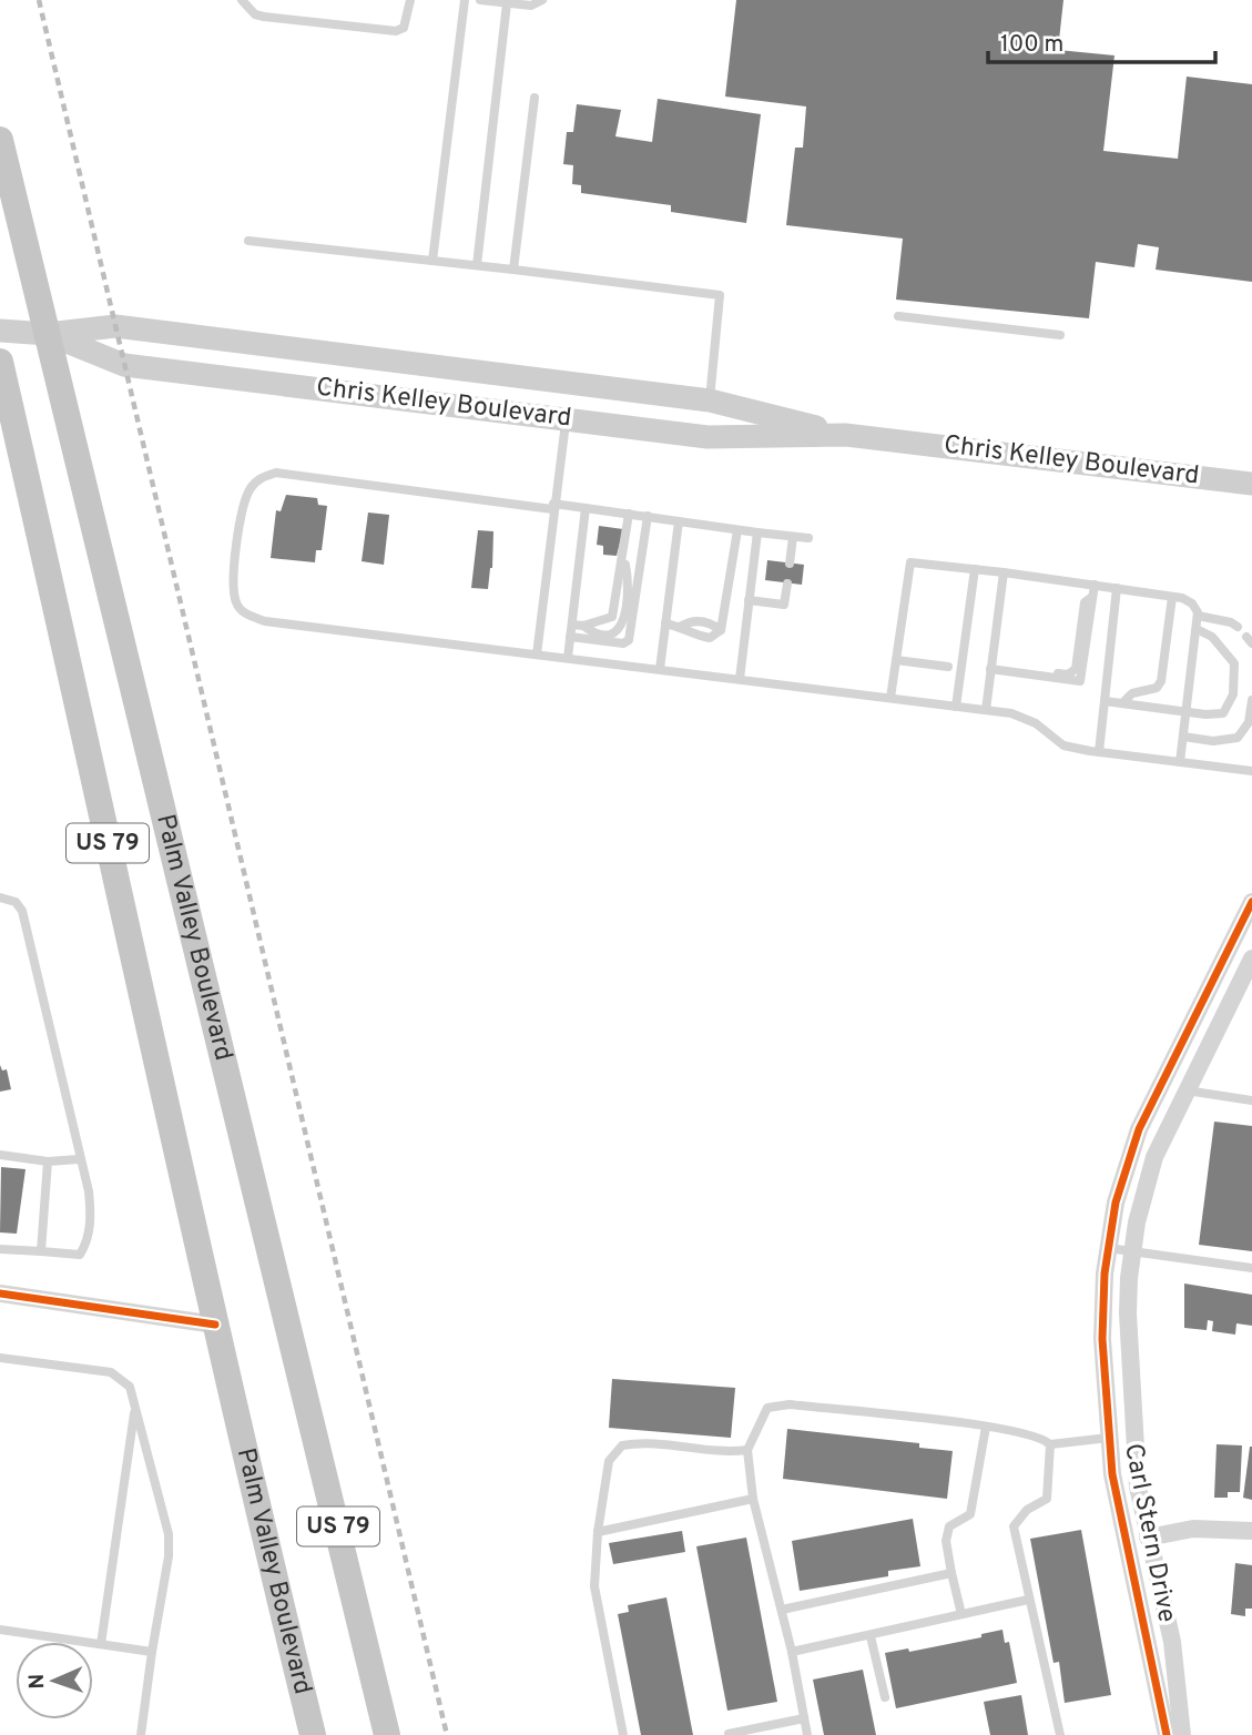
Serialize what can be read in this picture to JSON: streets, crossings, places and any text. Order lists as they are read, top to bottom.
{
  "streets": {
    "highway": ["US 79", "Palm Valley Boulevard"],
    "main road": ["Chris Kelley Boulevard"],
    "street": ["Carl Stern Drive"]
  },
  "crossings": [
    ["Chris Kelley Boulevard", "Palm Valley Boulevard"]
  ],
  "scale_bar": "100 m",
  "north": "left"
}
